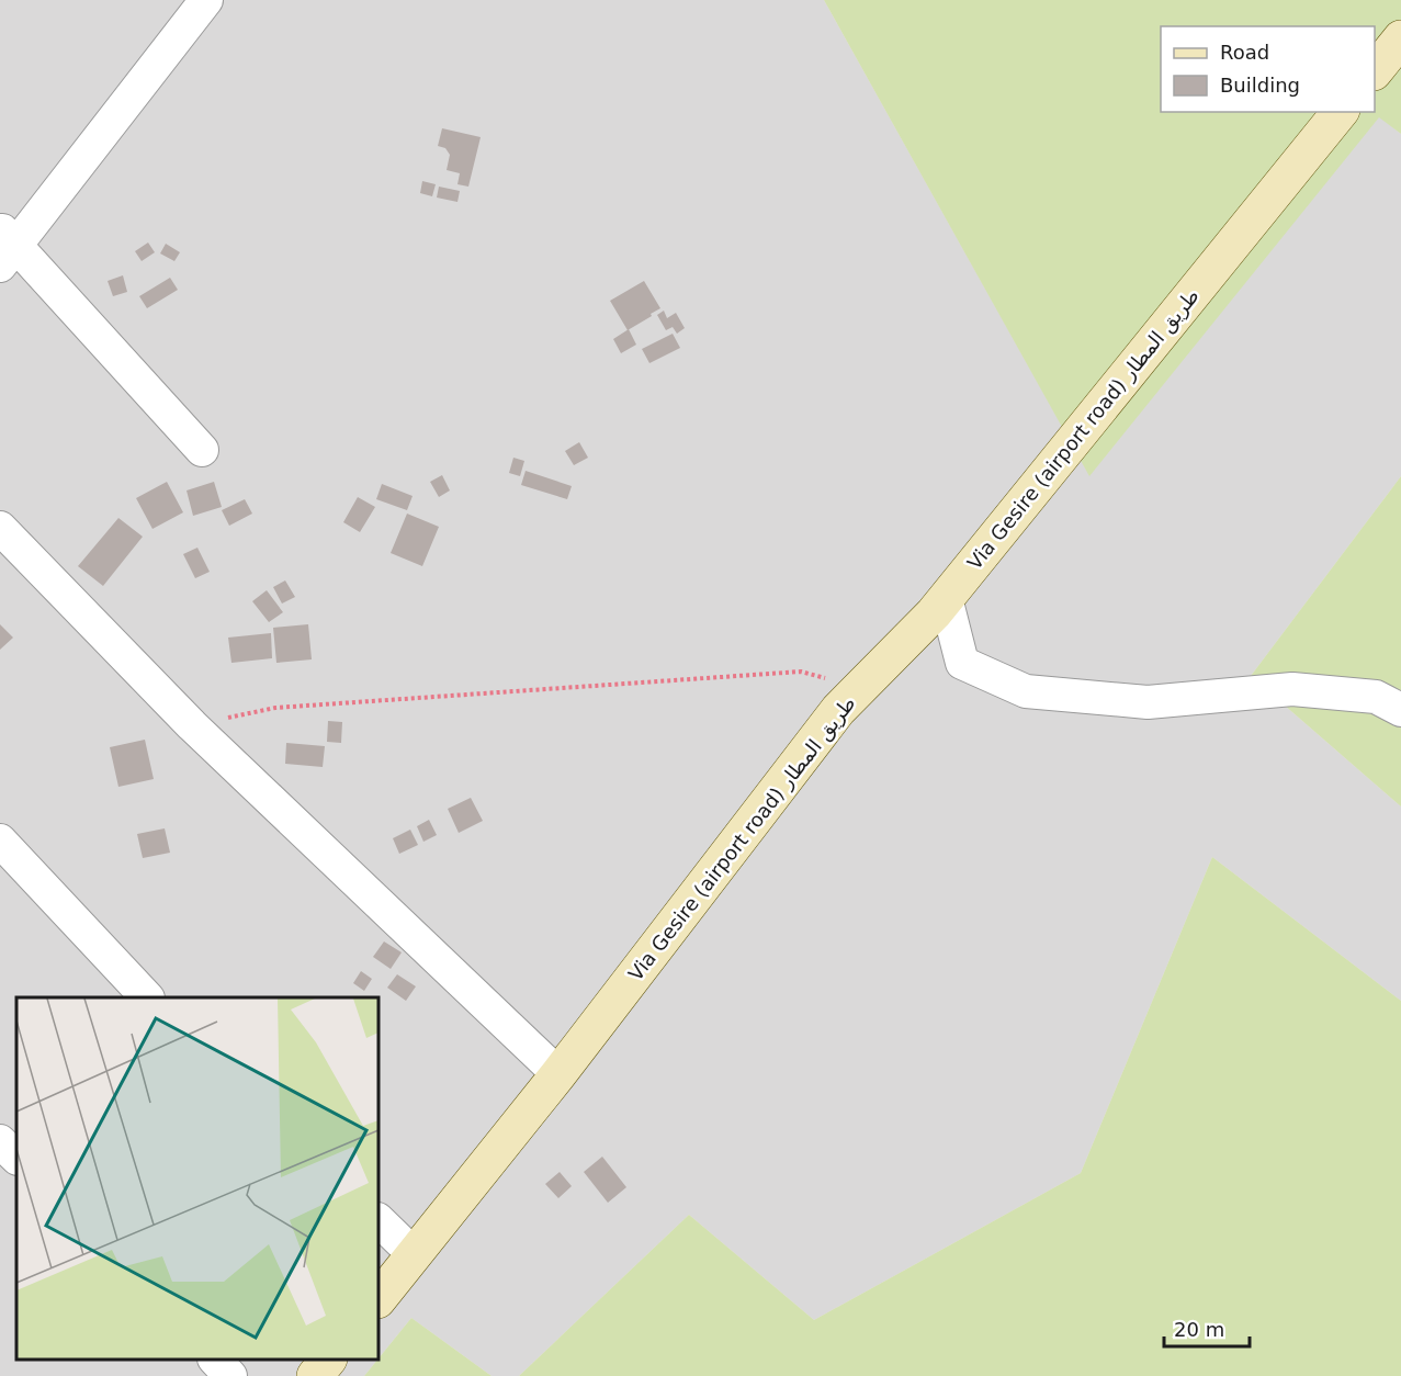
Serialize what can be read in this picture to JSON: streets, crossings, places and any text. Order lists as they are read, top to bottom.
{
  "streets": {
    "main road": ["Via Gesire (airport road) طريق المطار"]
  },
  "legend": ["Road", "Building"],
  "scale_bar": "20 m"
}
